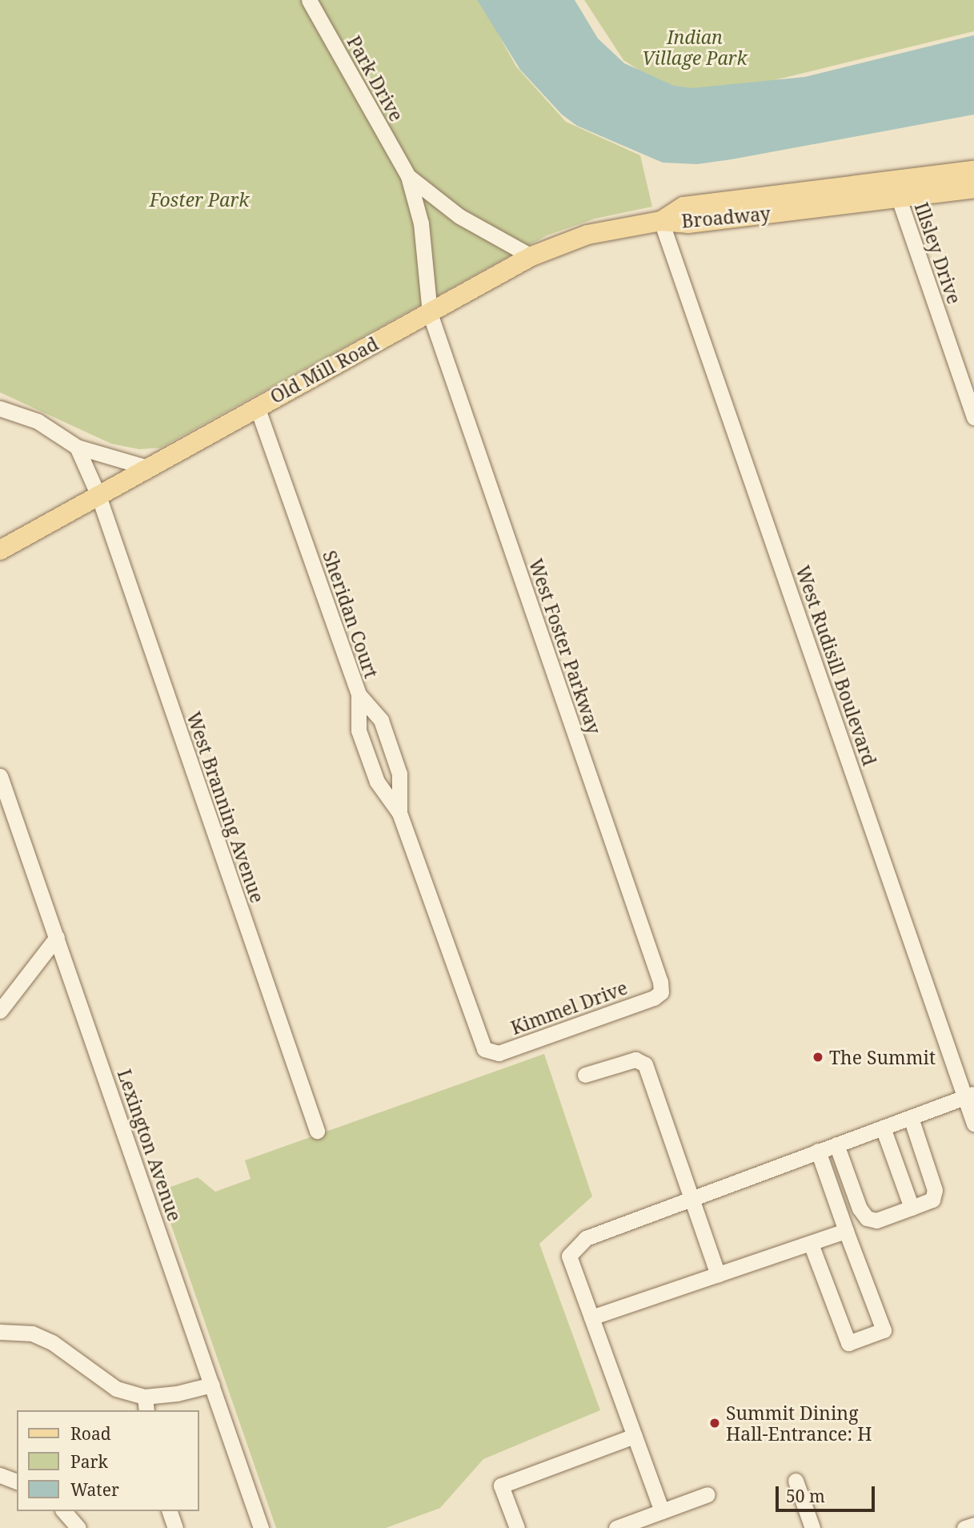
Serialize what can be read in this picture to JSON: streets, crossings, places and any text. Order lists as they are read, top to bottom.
{
  "streets": {
    "main road": ["Broadway", "Old Mill Road"],
    "street": [
      "Park Drive",
      "Illsley Drive",
      "Sheridan Court",
      "West Foster Parkway",
      "West Rudisill Boulevard",
      "West Branning Avenue",
      "Kimmel Drive",
      "Lexington Avenue"
    ]
  },
  "crossings": [
    ["Park Drive", "Old Mill Road"],
    ["Park Drive", "West Foster Parkway"],
    ["Broadway", "Illsley Drive"],
    ["Broadway", "Old Mill Road"],
    ["Broadway", "West Rudisill Boulevard"],
    ["Old Mill Road", "Sheridan Court"],
    ["Old Mill Road", "West Foster Parkway"],
    ["Old Mill Road", "West Rudisill Boulevard"],
    ["Old Mill Road", "West Branning Avenue"],
    ["Sheridan Court", "Kimmel Drive"],
    ["West Foster Parkway", "Kimmel Drive"]
  ],
  "parks": ["Indian Village Park", "Foster Park"],
  "places": ["The Summit", "Summit Dining Hall-Entrance: H"],
  "legend": ["Road", "Park", "Water"],
  "scale_bar": "50 m"
}
